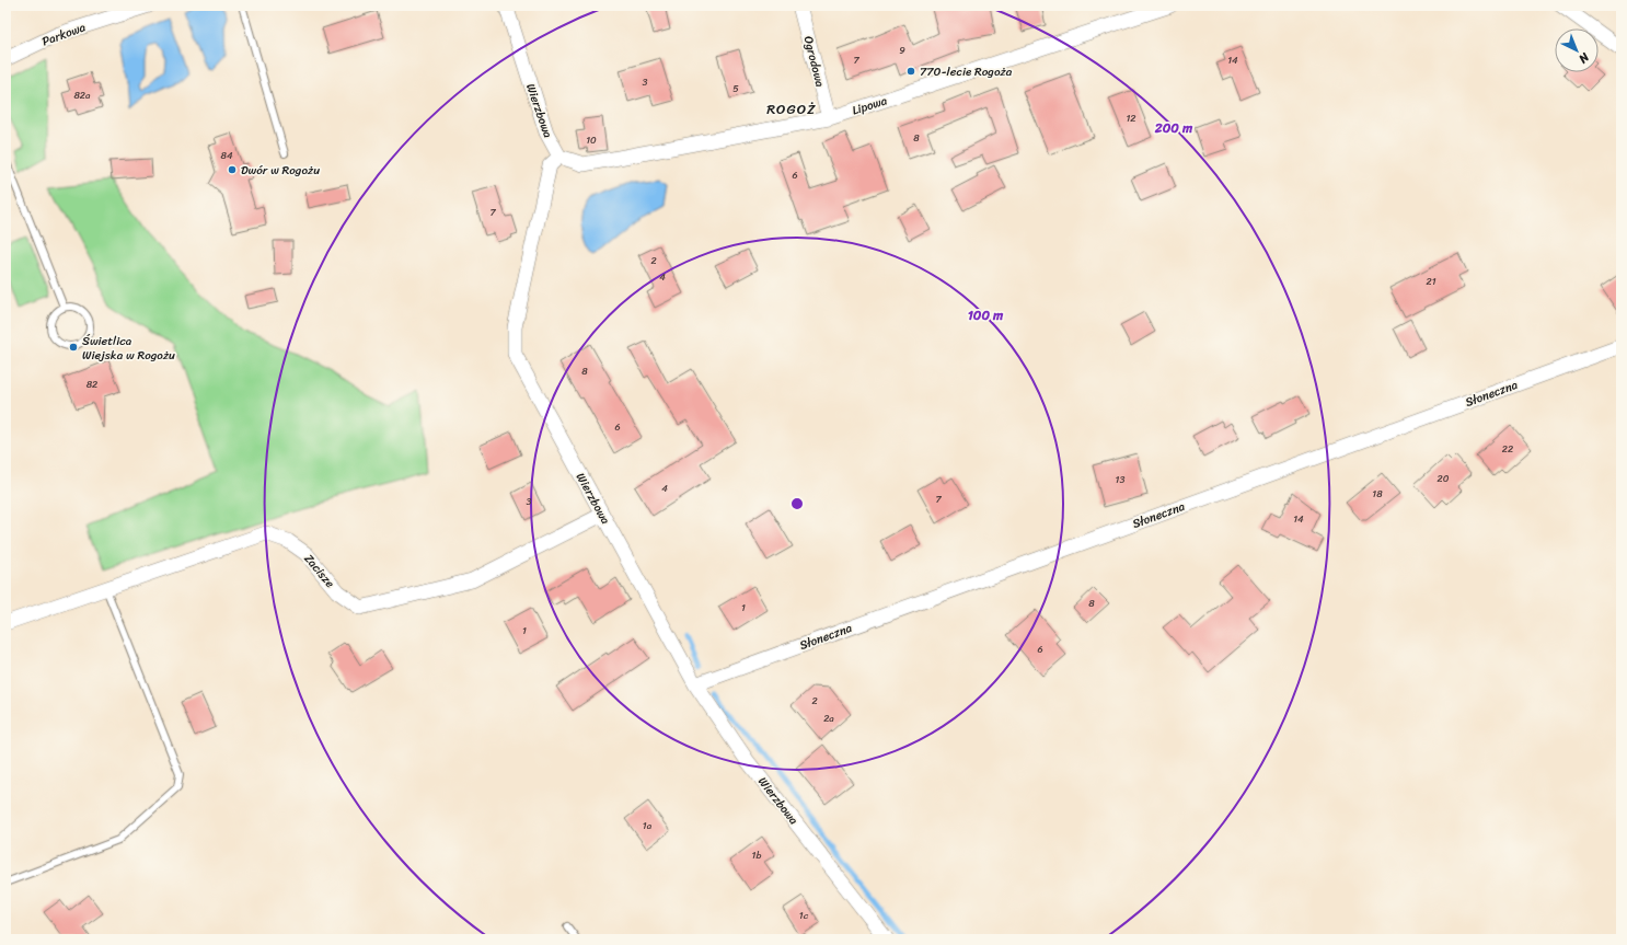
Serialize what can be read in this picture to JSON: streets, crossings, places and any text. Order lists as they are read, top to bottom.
{
  "streets": {
    "street": [
      "Parkowa",
      "Ogrodowa",
      "Lipowa",
      "Wierzbowa",
      "Słoneczna",
      "Zacisze"
    ]
  },
  "crossings": [
    ["Ogrodowa", "Lipowa"],
    ["Lipowa", "Wierzbowa"],
    ["Wierzbowa", "Słoneczna"],
    ["Wierzbowa", "Zacisze"]
  ],
  "districts": ["ROGOŻ"],
  "places": ["770-lecie Rogoża", "Dwór w Rogożu", "Świetlica Wiejska w Rogożu"],
  "house_numbers": [
    "9",
    "7",
    "14",
    "3",
    "5",
    "82a",
    "12",
    "8",
    "10",
    "84",
    "6",
    "7",
    "2",
    "4",
    "21",
    "8",
    "82",
    "6",
    "22",
    "20",
    "13",
    "4",
    "18",
    "7",
    "3",
    "14",
    "8",
    "1",
    "1",
    "6",
    "2",
    "2a",
    "1a",
    "1b",
    "1c"
  ],
  "north": "bottom right",
  "rings": ["200 m", "100 m"]
}
